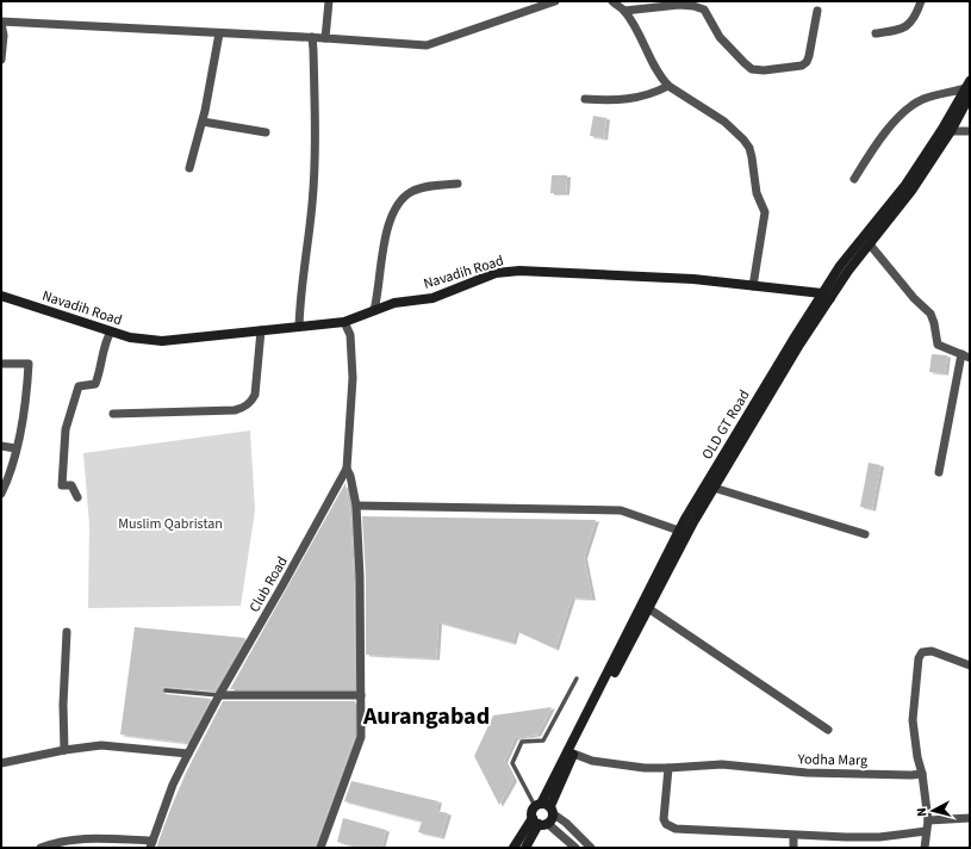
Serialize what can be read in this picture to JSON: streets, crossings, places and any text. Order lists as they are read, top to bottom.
{
  "streets": {
    "main road": ["Navadih Road", "OLD GT Road"],
    "street": ["Club Road", "Yodha Marg"]
  },
  "crossings": [
    ["Navadih Road", "OLD GT Road"],
    ["Navadih Road", "Club Road"],
    ["OLD GT Road", "Yodha Marg"]
  ],
  "districts": ["Aurangabad"],
  "parks": ["Muslim Qabristan"],
  "north": "left"
}
